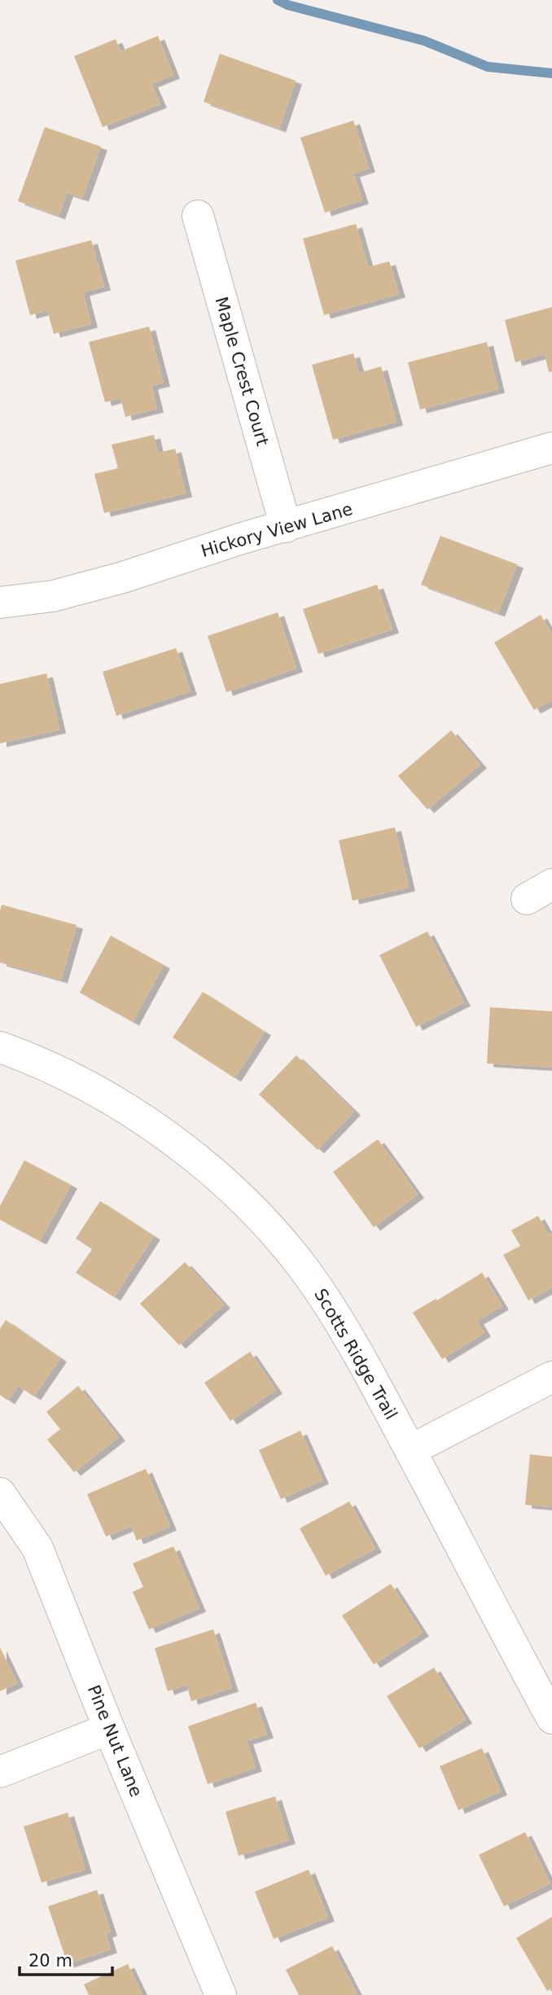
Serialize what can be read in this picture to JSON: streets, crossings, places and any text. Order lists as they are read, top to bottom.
{
  "streets": {
    "street": [
      "Maple Crest Court",
      "Hickory View Lane",
      "Scotts Ridge Trail",
      "Pine Nut Lane"
    ]
  },
  "crossings": [
    ["Maple Crest Court", "Hickory View Lane"]
  ],
  "scale_bar": "20 m"
}
